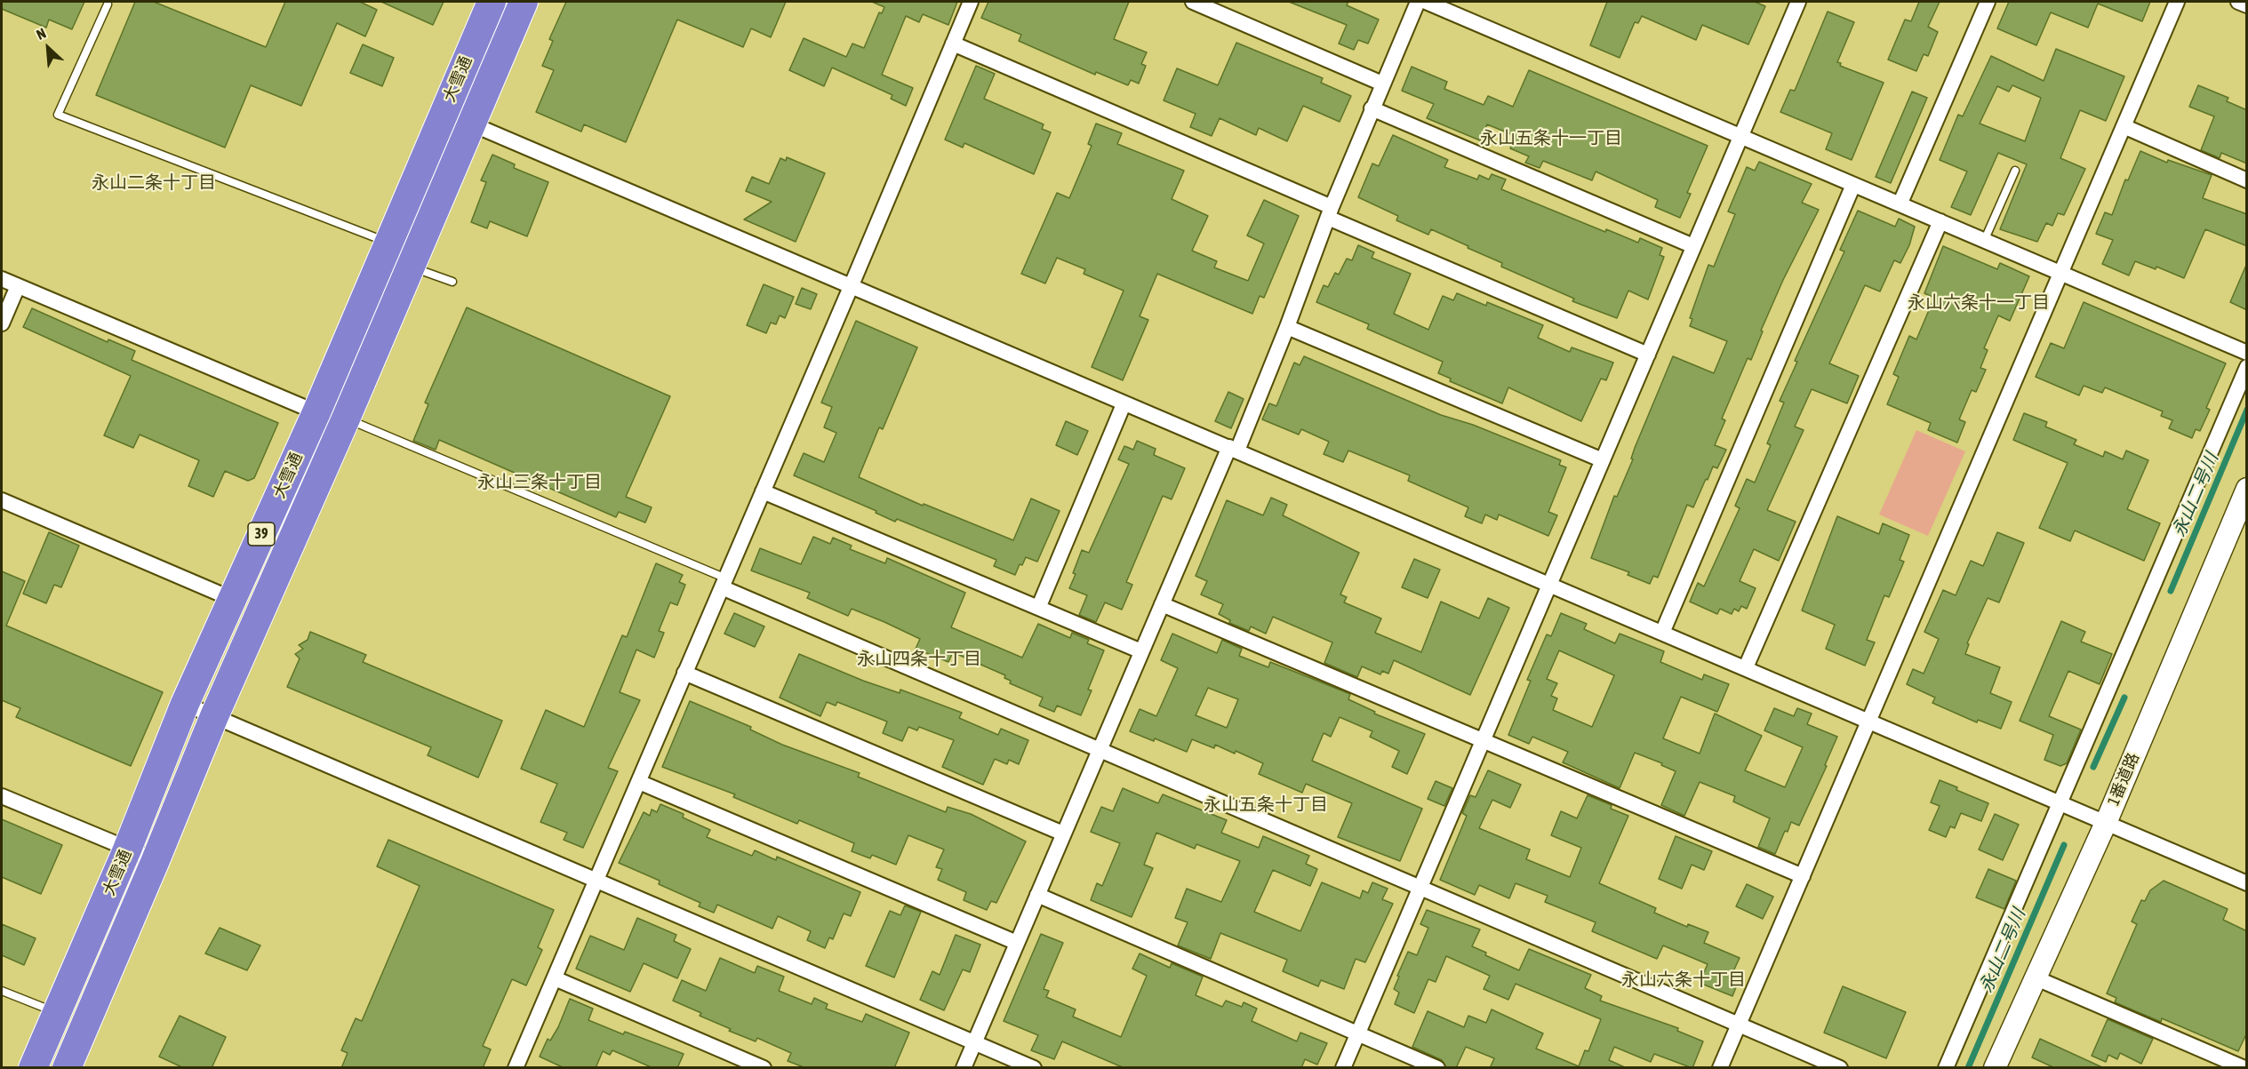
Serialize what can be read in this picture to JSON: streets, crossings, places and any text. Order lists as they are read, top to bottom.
{
  "streets": {
    "highway": ["大雪通", "39"],
    "street": ["1番道路"]
  },
  "districts": [
    "永山五条十一丁目",
    "永山二条十丁目",
    "永山六条十一丁目",
    "永山三条十丁目",
    "永山四条十丁目",
    "永山五条十丁目",
    "永山六条十丁目"
  ],
  "water": ["永山二号川"],
  "north": "top left"
}
